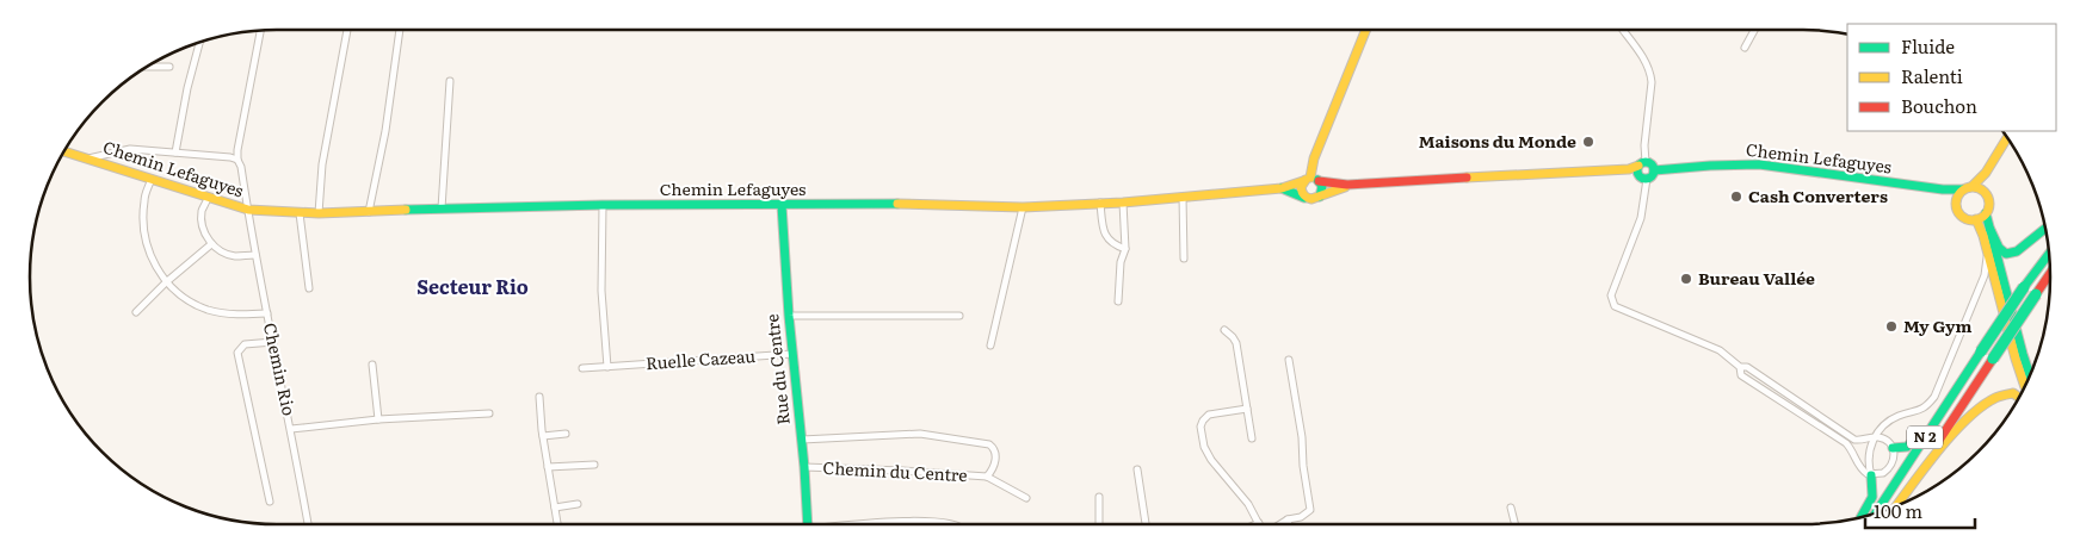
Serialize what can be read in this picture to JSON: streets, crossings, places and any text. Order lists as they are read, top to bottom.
{
  "streets": {
    "main road": ["Chemin Lefaguyes", "Rue du Centre", "N 2"],
    "street": ["Ruelle Cazeau", "Chemin Rio", "Chemin du Centre"]
  },
  "crossings": [
    ["Chemin Lefaguyes", "Chemin Rio"],
    ["Chemin Lefaguyes", "Rue du Centre"],
    ["Ruelle Cazeau", "Rue du Centre"],
    ["Rue du Centre", "Chemin du Centre"]
  ],
  "districts": ["Secteur Rio"],
  "places": [
    "Maisons du Monde",
    "Cash Converters",
    "Bureau Vallée",
    "My Gym"
  ],
  "legend": ["Fluide", "Ralenti", "Bouchon"],
  "scale_bar": "100 m"
}
